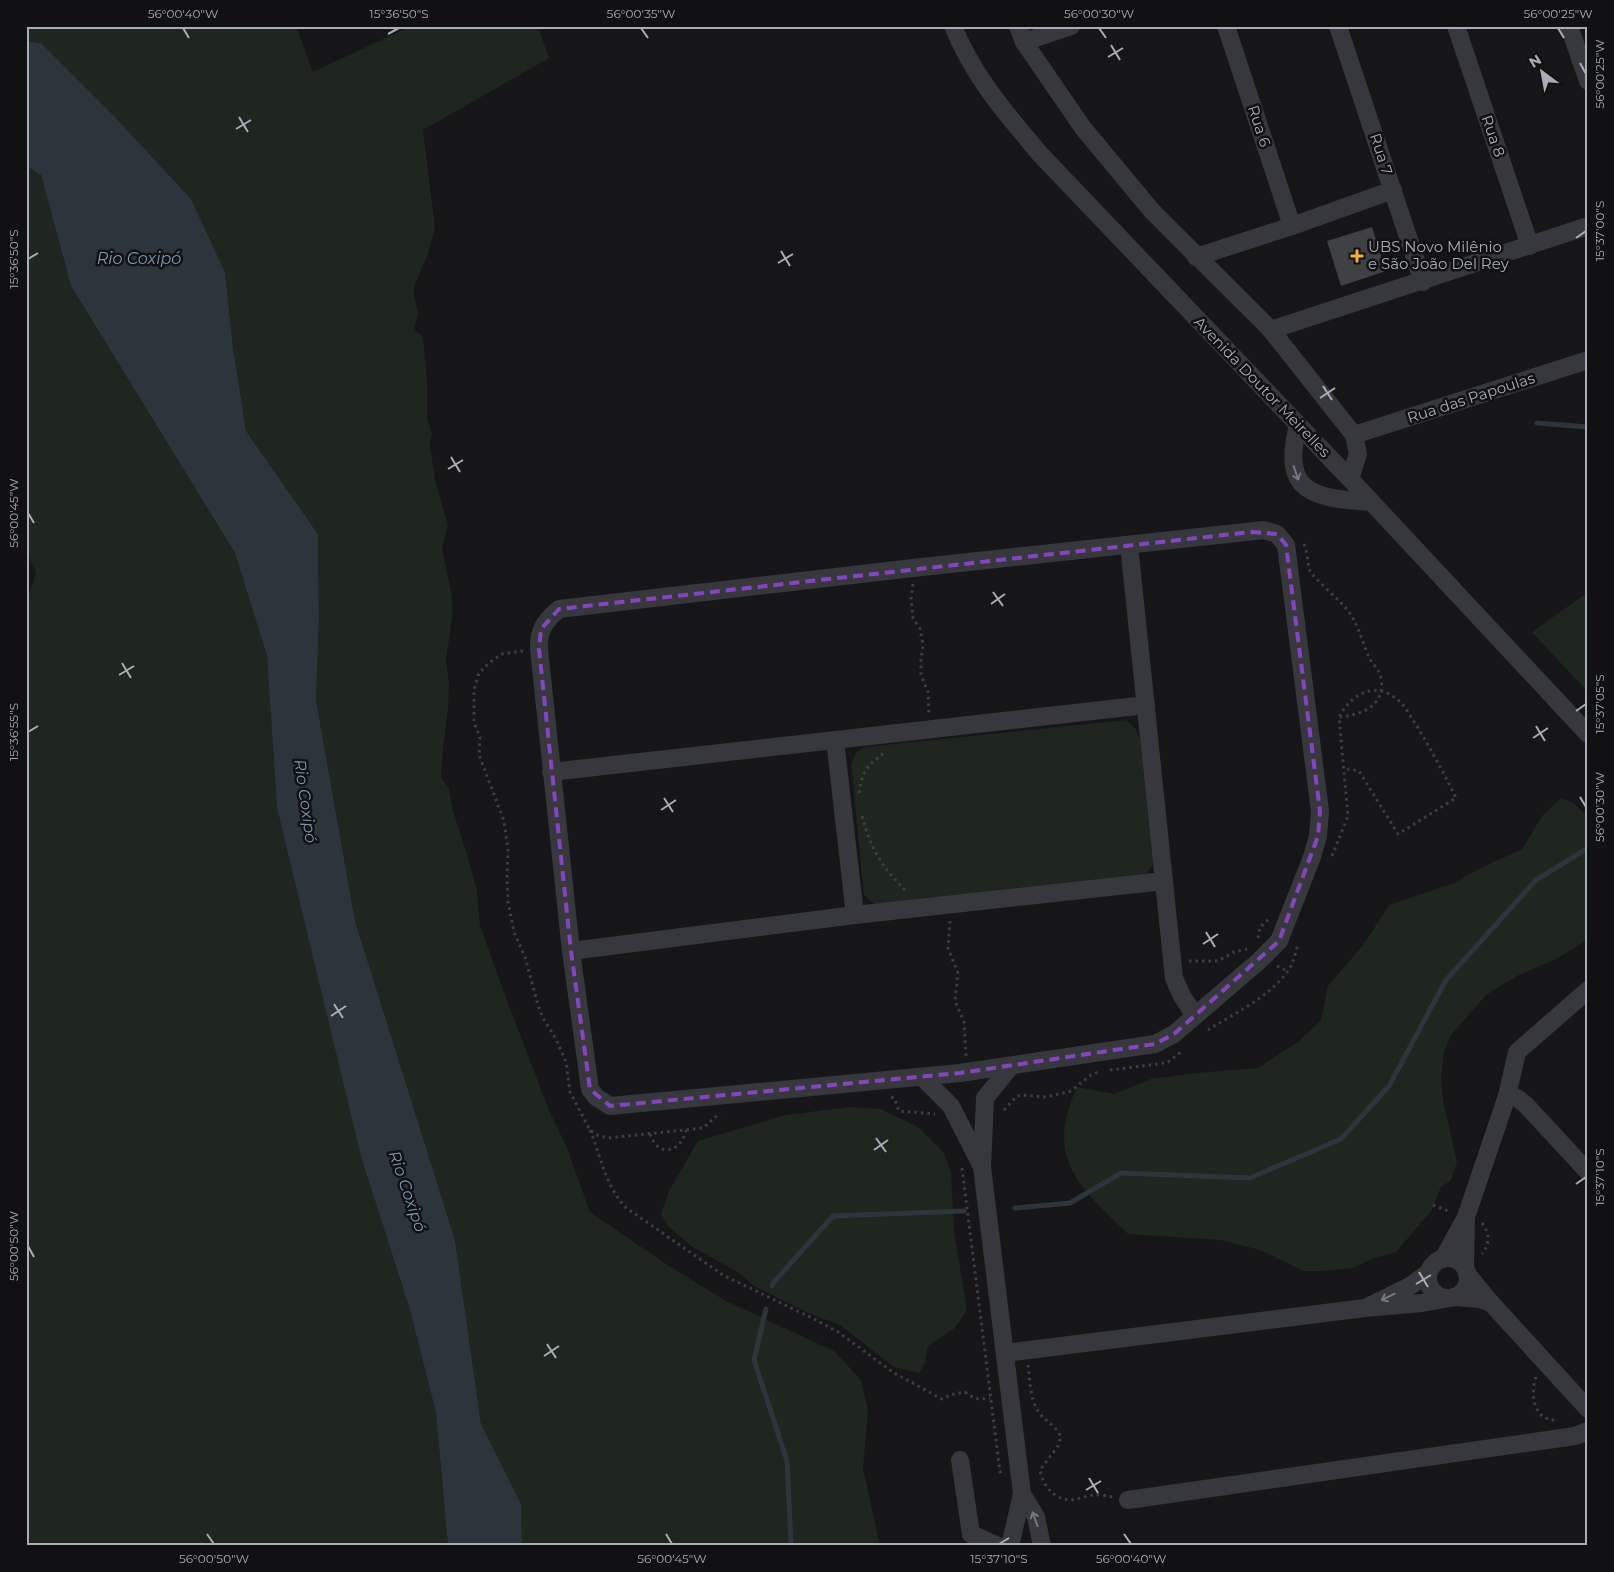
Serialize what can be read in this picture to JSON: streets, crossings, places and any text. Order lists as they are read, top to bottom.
{
  "streets": {
    "street": [
      "Rua 6",
      "Rua 8",
      "Rua 7",
      "Avenida Doutor Meirelles",
      "Rua das Papoulas"
    ]
  },
  "water": ["Rio Coxipó"],
  "places": {
    "health": ["UBS Novo Milênio e São João Del Rey"]
  },
  "north": "top left",
  "coordinates": [
    "56°00'40\"W",
    "15°36'50\"S",
    "56°00'35\"W",
    "56°00'30\"W",
    "56°00'25\"W",
    "15°37'00\"S",
    "56°00'45\"W",
    "15°37'05\"S",
    "15°36'55\"S",
    "15°37'10\"S",
    "56°00'50\"W"
  ]
}
